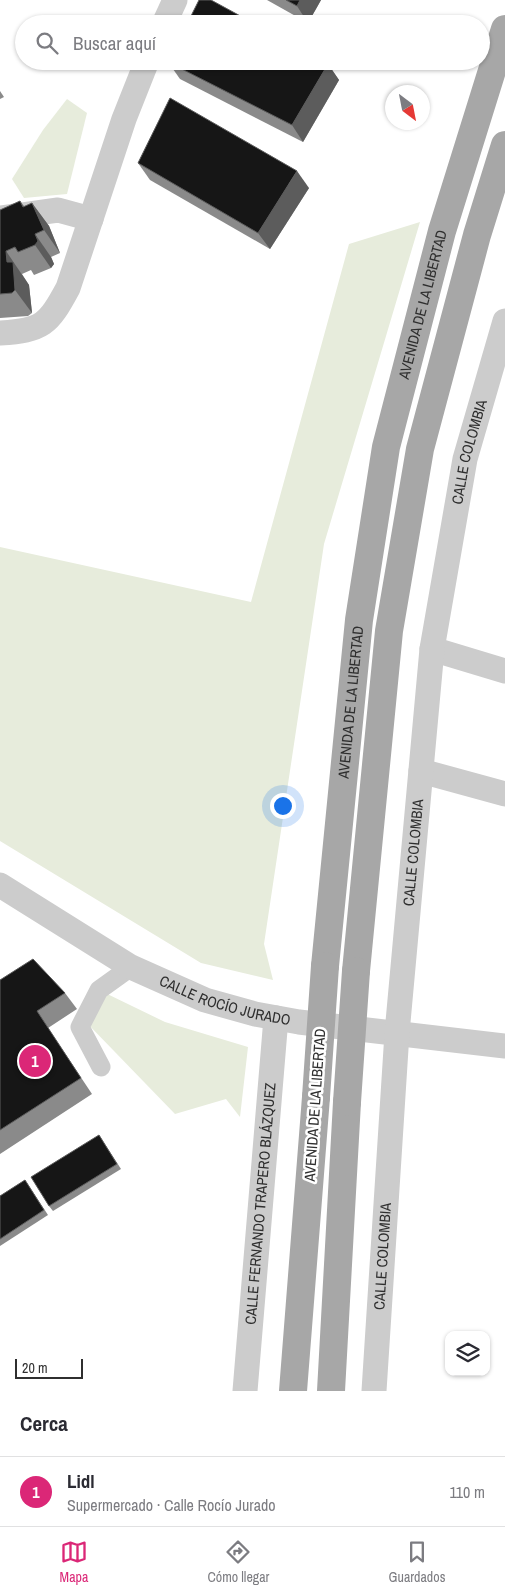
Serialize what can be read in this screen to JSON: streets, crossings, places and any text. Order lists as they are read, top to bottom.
{
  "streets": {
    "main road": ["AVENIDA DE LA LIBERTAD"],
    "street": ["CALLE COLOMBIA", "CALLE ROCÍO JURADO", "CALLE FERNANDO TRAPERO BLÁZQUEZ"]
  },
  "crossings": [
    ["CALLE COLOMBIA", "CALLE ROCÍO JURADO"],
    ["CALLE ROCÍO JURADO", "CALLE FERNANDO TRAPERO BLÁZQUEZ"]
  ],
  "scale_bar": "20 m",
  "north": "bottom right",
  "page": {
    "search": "Buscar aquí",
    "pins": "1",
    "scale": "20 m",
    "heading": "Cerca",
    "list": [
      {
        "mark": "1",
        "name": "Lidl",
        "note": "Supermercado · Calle Rocío Jurado",
        "value": "110 m"
      }
    ],
    "nav": ["Mapa", "Cómo llegar", "Guardados"]
  }
}
